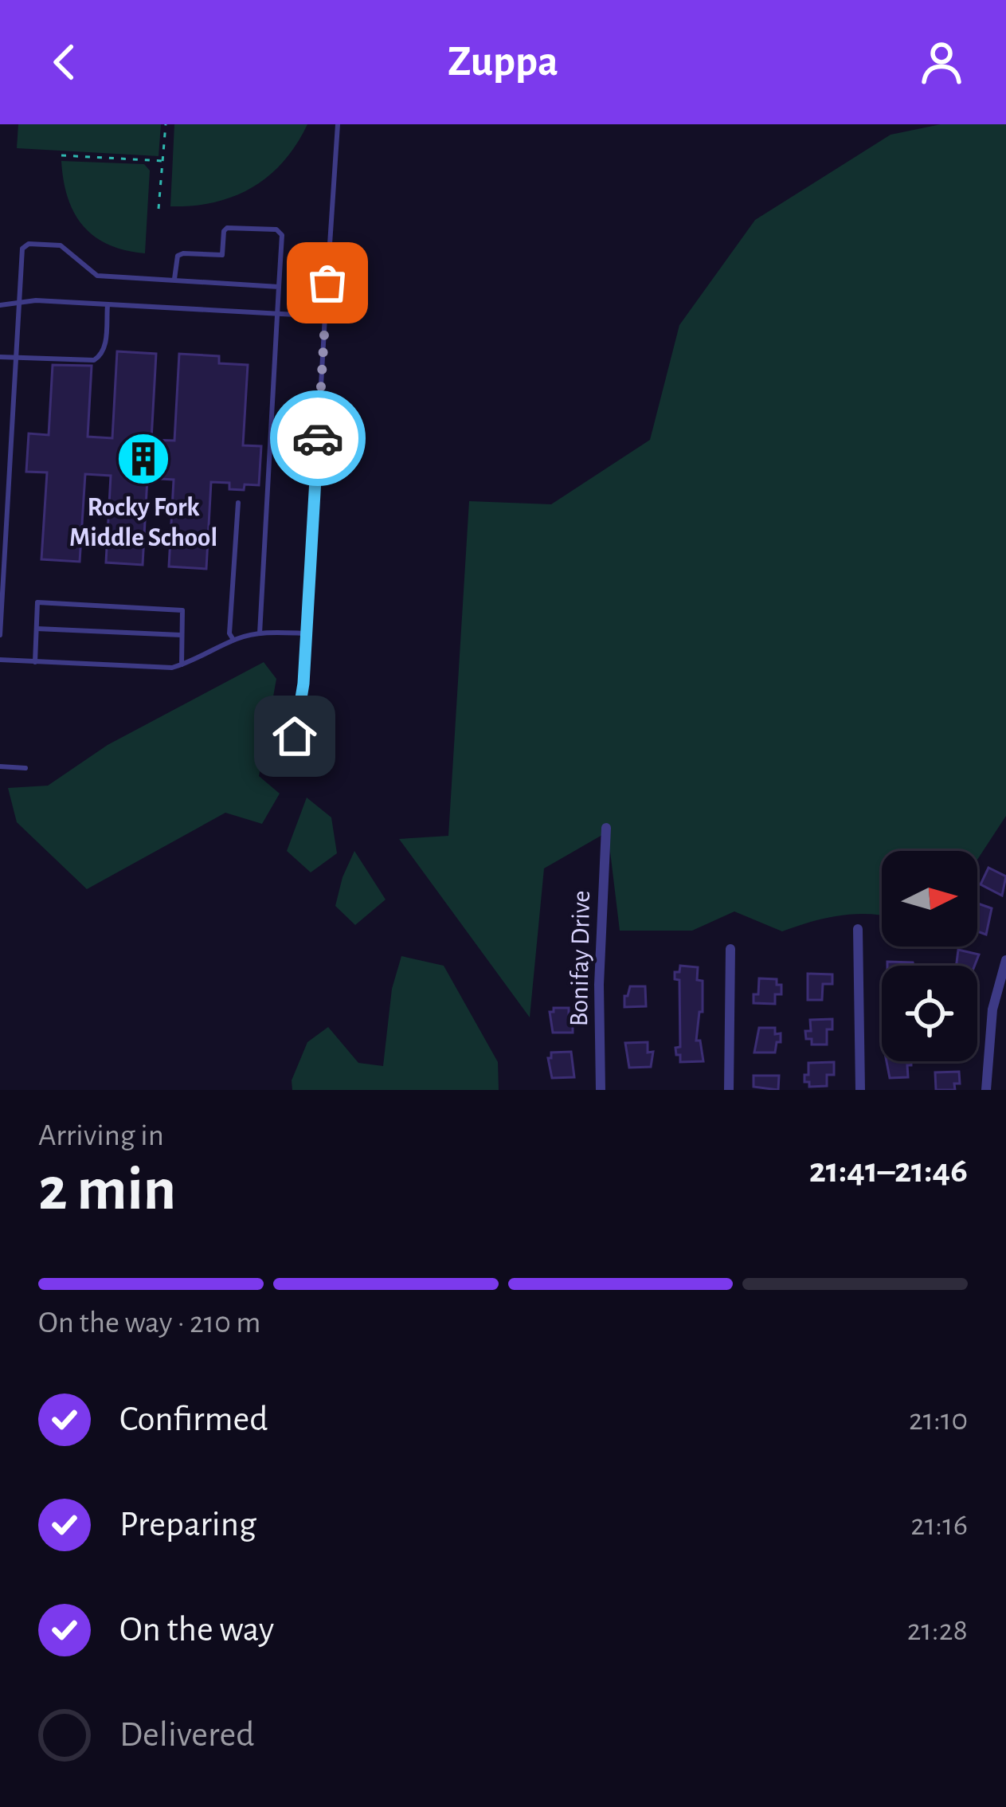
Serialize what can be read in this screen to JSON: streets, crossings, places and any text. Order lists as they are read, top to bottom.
{
  "streets": {
    "street": ["Bonifay Drive"]
  },
  "places": {
    "building": ["Rocky Fork Middle School"]
  },
  "north": "right",
  "page": {
    "header": "Zuppa",
    "heading": ["2 min", "Arriving in", "21:41–21:46"],
    "bar": "On the way · 210 m",
    "list": [
      ["Confirmed", "21:10"],
      ["Preparing", "21:16"],
      ["On the way", "21:28"],
      "Delivered"
    ]
  }
}
